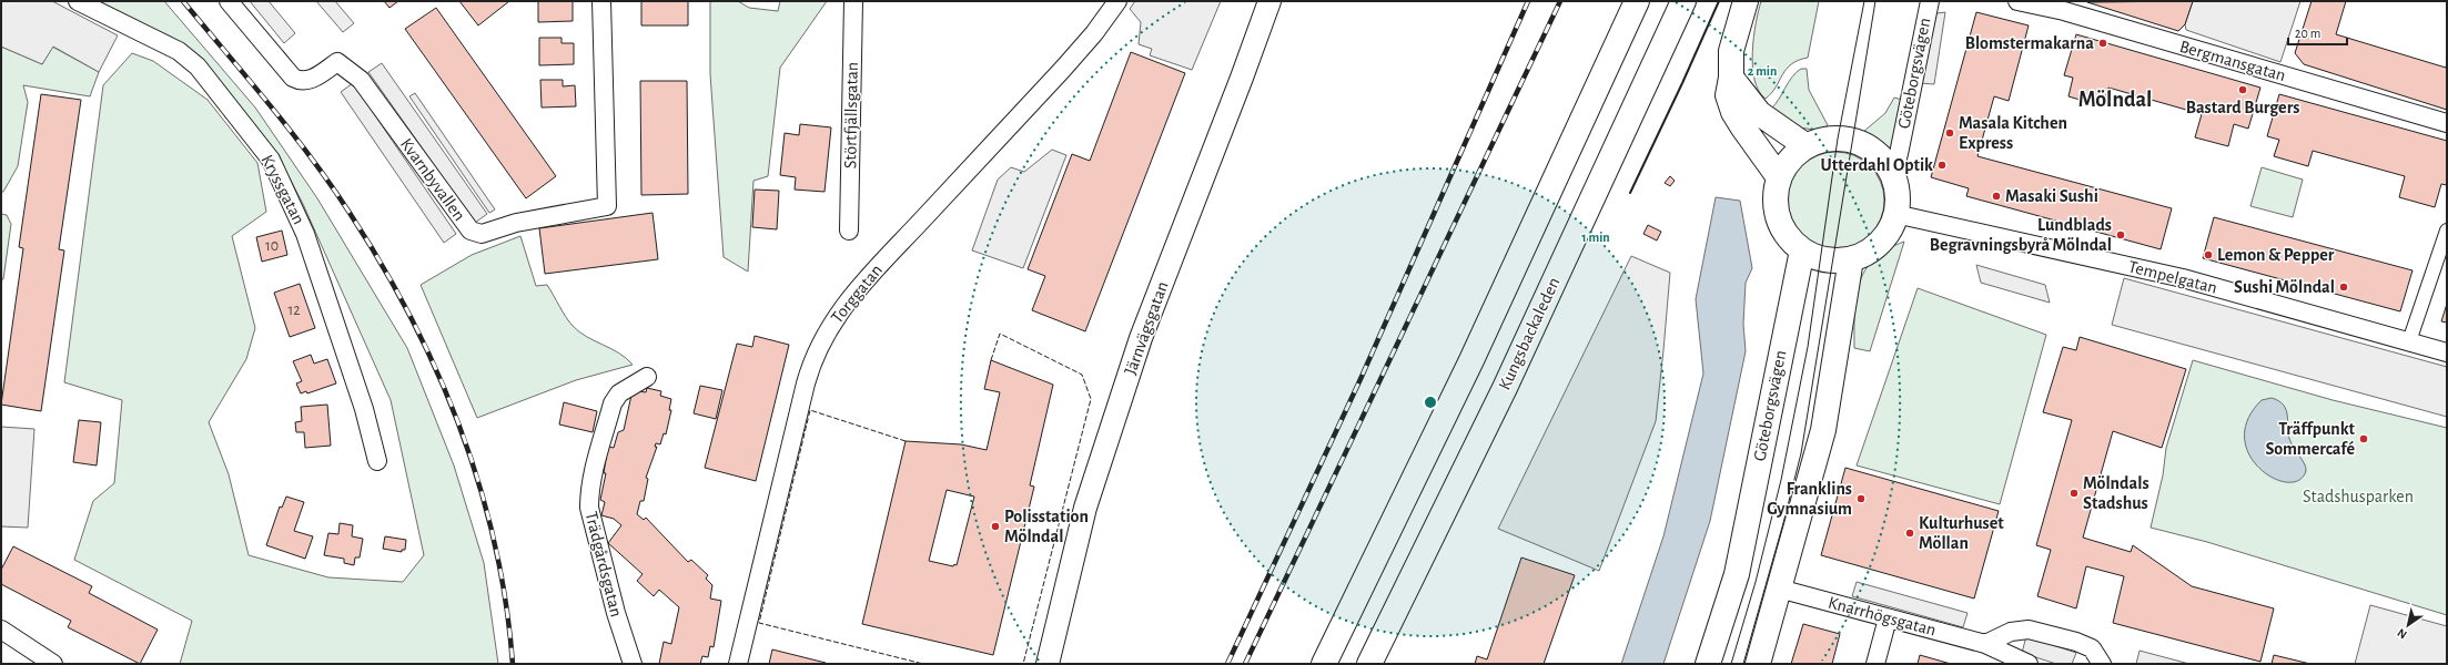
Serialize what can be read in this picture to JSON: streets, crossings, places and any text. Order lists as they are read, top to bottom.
{
  "streets": {
    "main road": ["Göteborgsvägen", "Kungsbackaleden"],
    "street": [
      "Bergmansgatan",
      "Störtfjällsgatan",
      "Kvarnbyvallen",
      "Kryssgatan",
      "Tempelgatan",
      "Torggatan",
      "Järnvägsgatan",
      "Trädgårdsgatan",
      "Knarrhögsgatan"
    ]
  },
  "crossings": [
    ["Göteborgsvägen", "Tempelgatan"]
  ],
  "districts": ["Mölndal"],
  "parks": ["Stadshusparken"],
  "places": [
    "Blomstermakarna",
    "Bastard Burgers",
    "Masala Kitchen Express",
    "Utterdahl Optik",
    "Masaki Sushi",
    "Lundblads Begravningsbyrå Mölndal",
    "Lemon & Pepper",
    "Sushi Mölndal",
    "Träffpunkt Sommercafé",
    "Mölndals Stadshus",
    "Franklins Gymnasium",
    "Polisstation Mölndal",
    "Kulturhuset Möllan"
  ],
  "house_numbers": ["10", "12"],
  "scale_bar": "20 m",
  "north": "bottom left",
  "rings": ["2 min", "1 min"]
}
